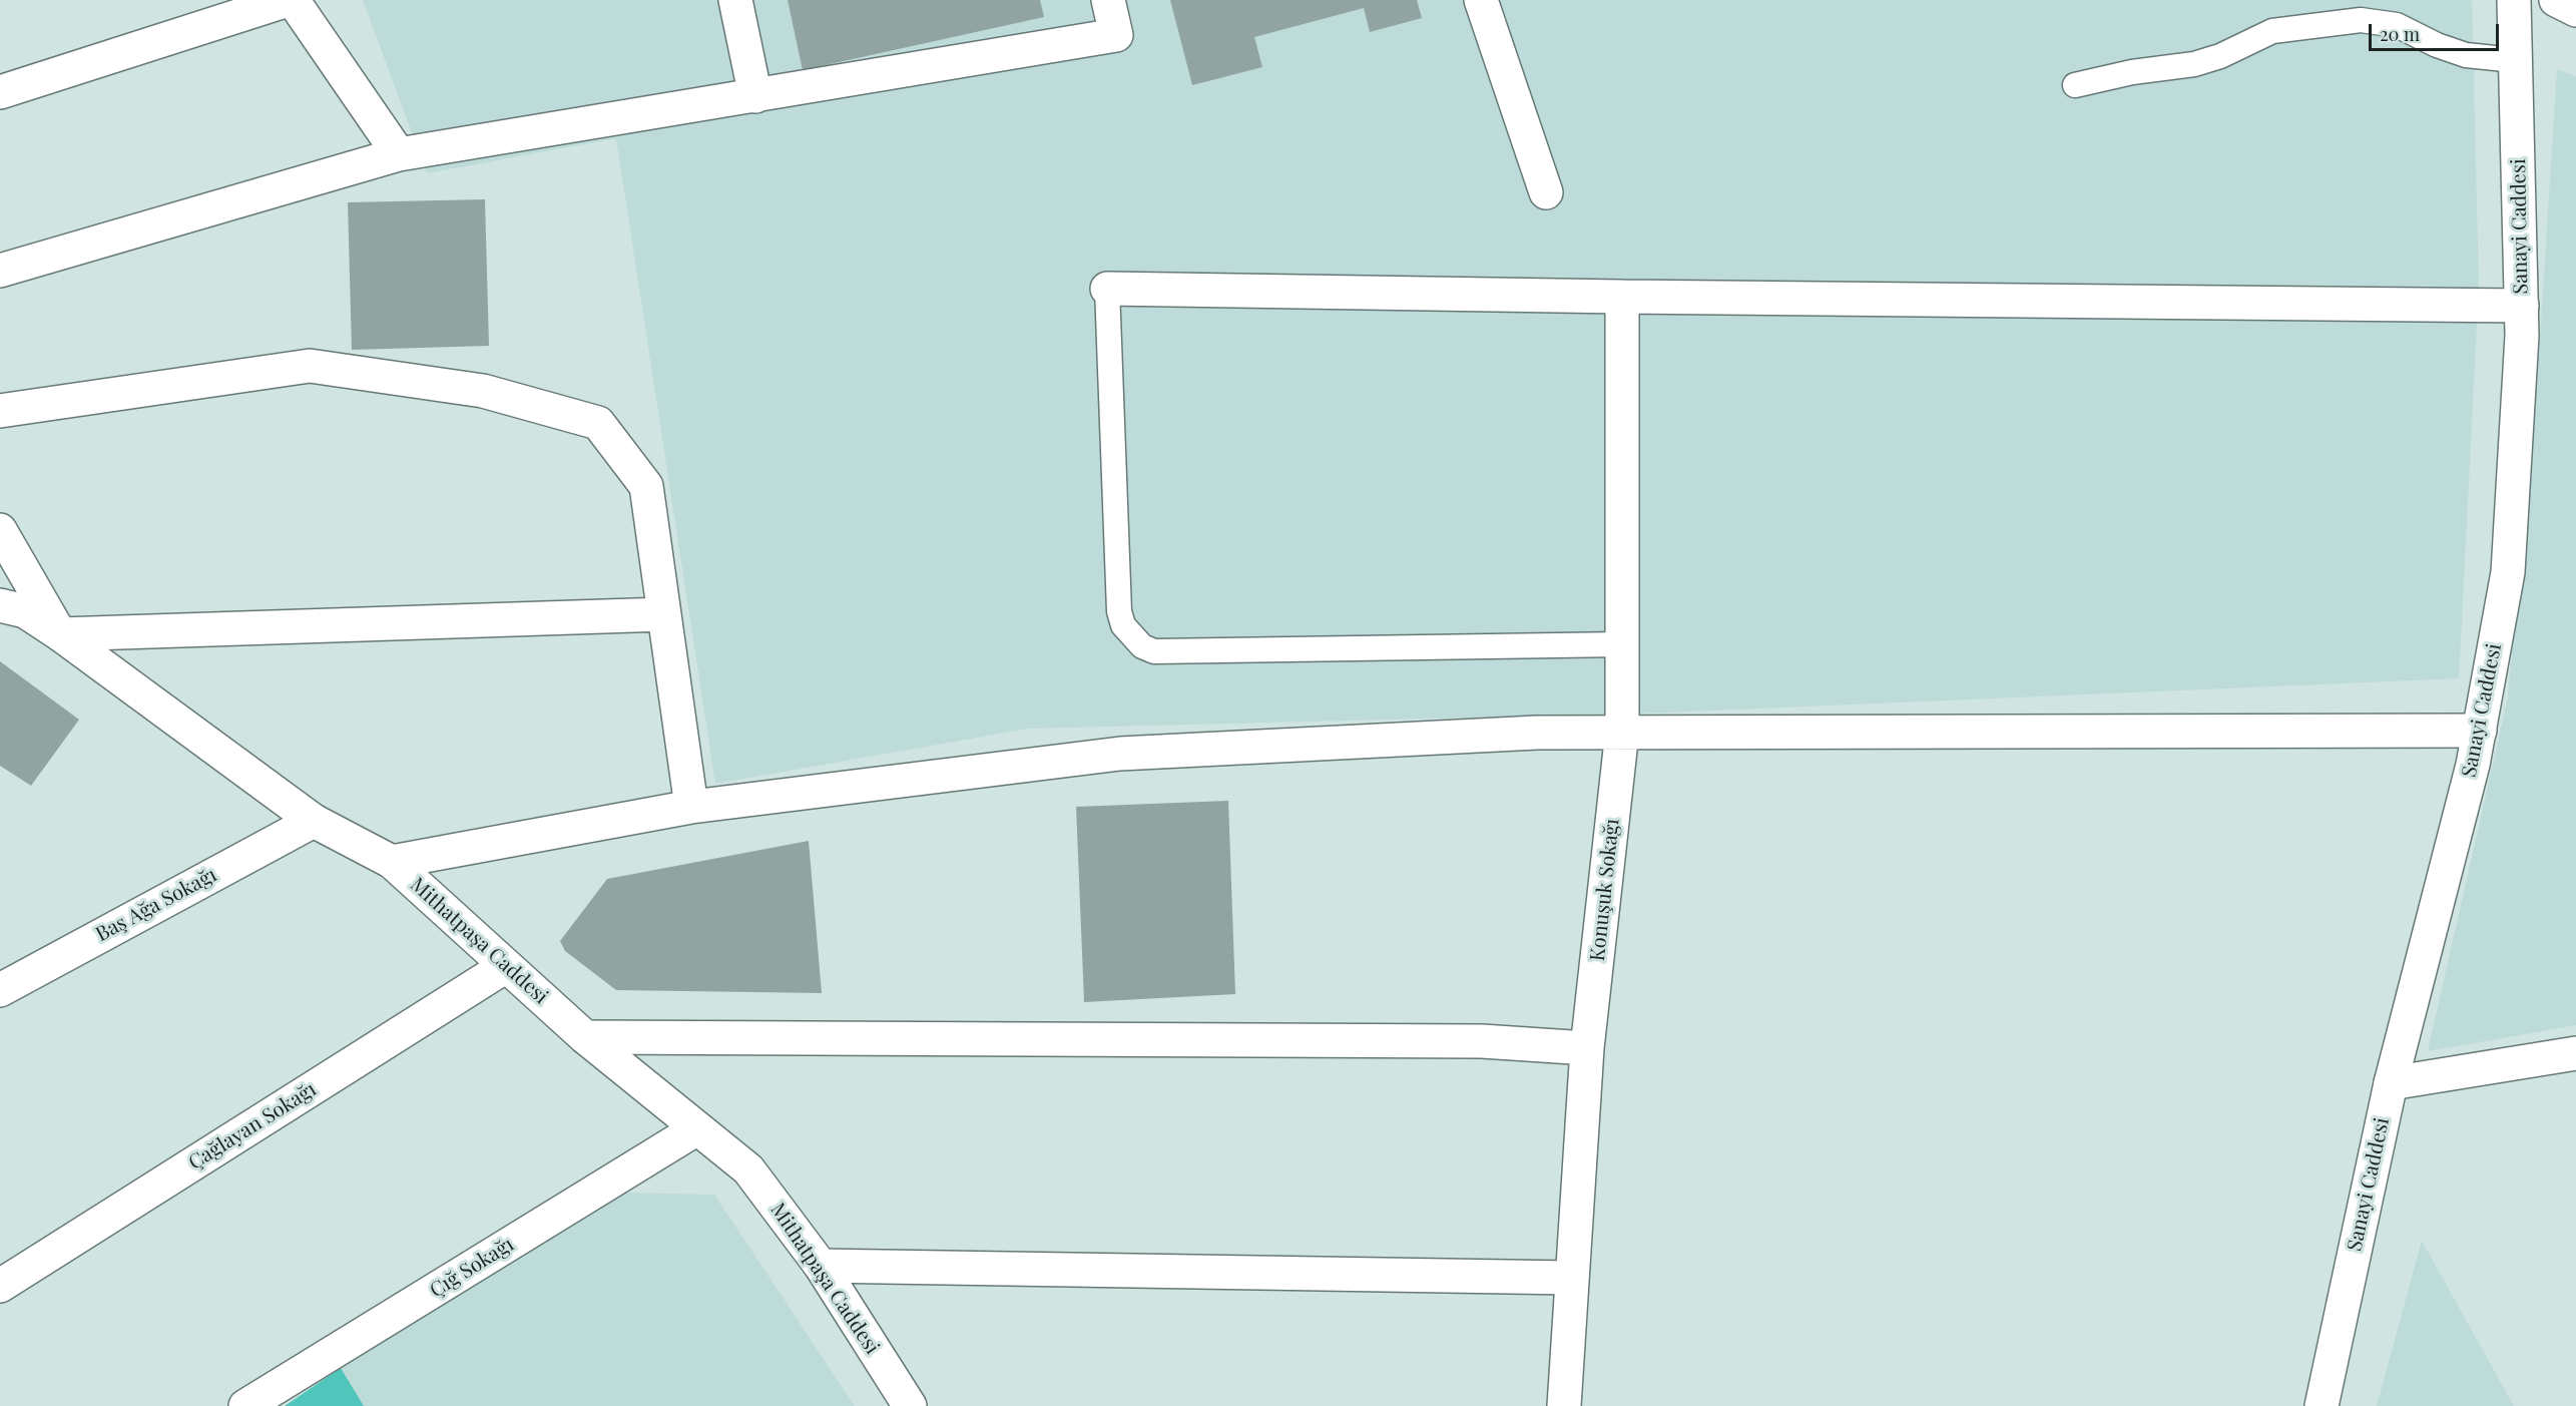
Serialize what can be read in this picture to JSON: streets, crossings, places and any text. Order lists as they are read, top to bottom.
{
  "streets": {
    "street": [
      "Sanayi Caddesi",
      "Konuşuk Sokağı",
      "Baş Ağa Sokağı",
      "Mithatpaşa Caddesi",
      "Çağlayan Sokağı",
      "Çığ Sokağı"
    ]
  },
  "crossings": [
    ["Baş Ağa Sokağı", "Mithatpaşa Caddesi"],
    ["Mithatpaşa Caddesi", "Çağlayan Sokağı"],
    ["Mithatpaşa Caddesi", "Çığ Sokağı"]
  ],
  "scale_bar": "20 m"
}
